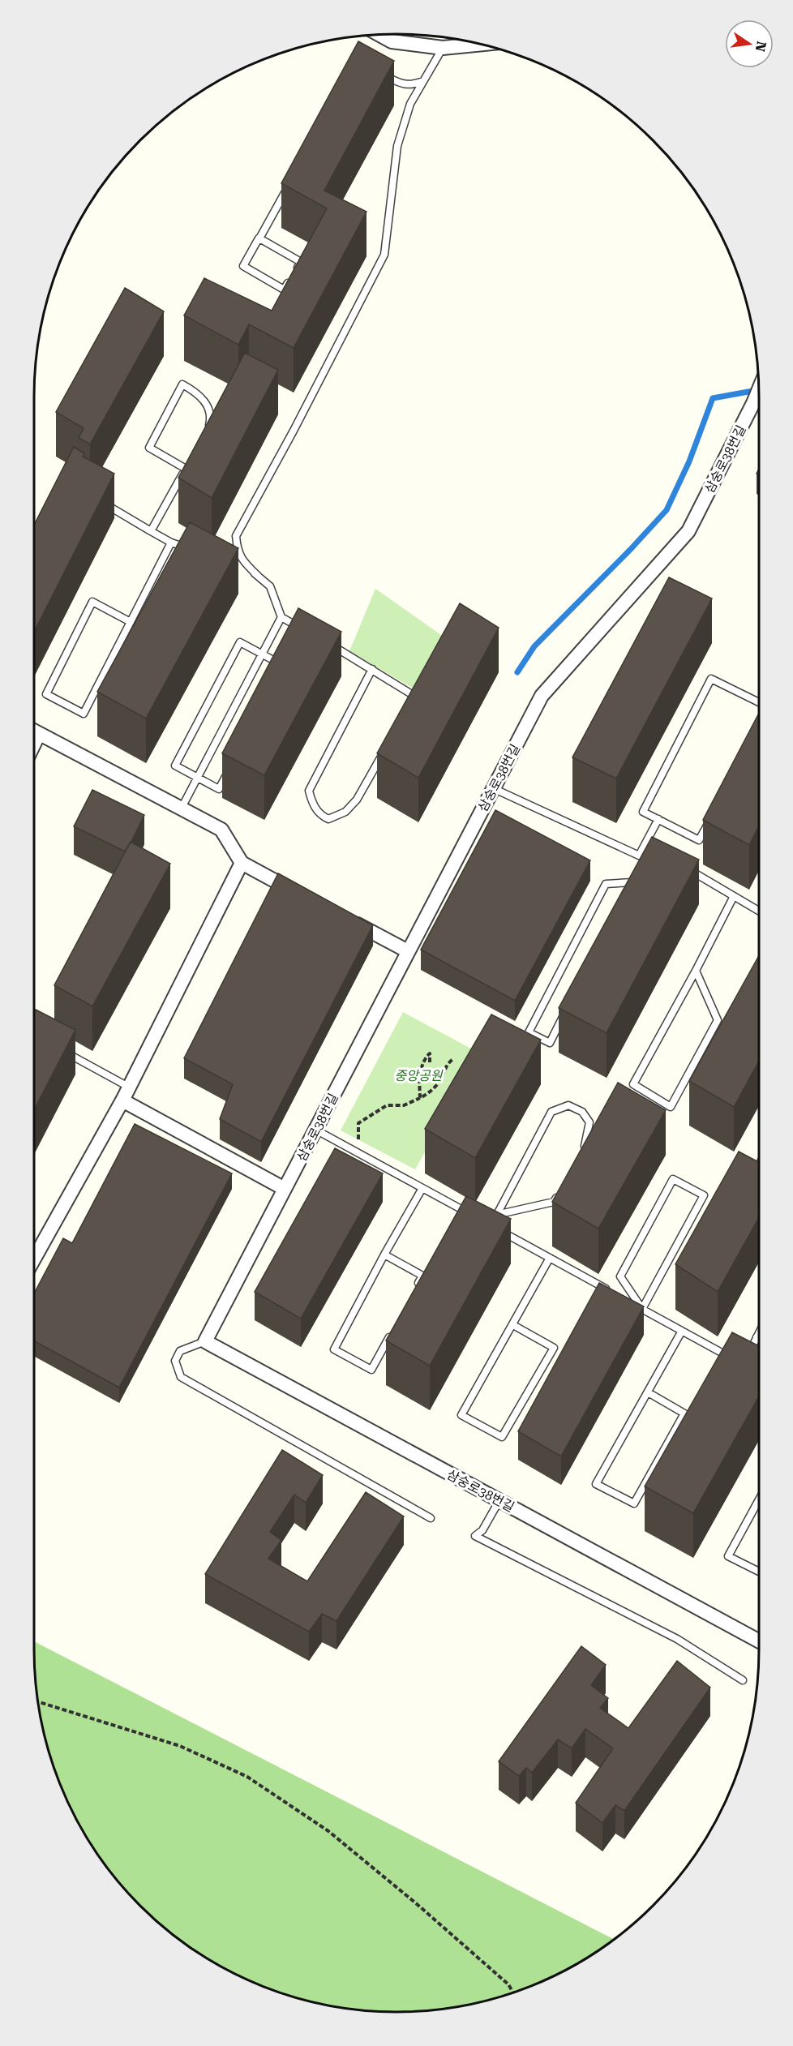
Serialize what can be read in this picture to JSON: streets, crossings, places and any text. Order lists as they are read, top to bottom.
{
  "streets": {
    "street": ["삼숭로38번길"]
  },
  "parks": ["중앙공원"],
  "north": "right"
}
